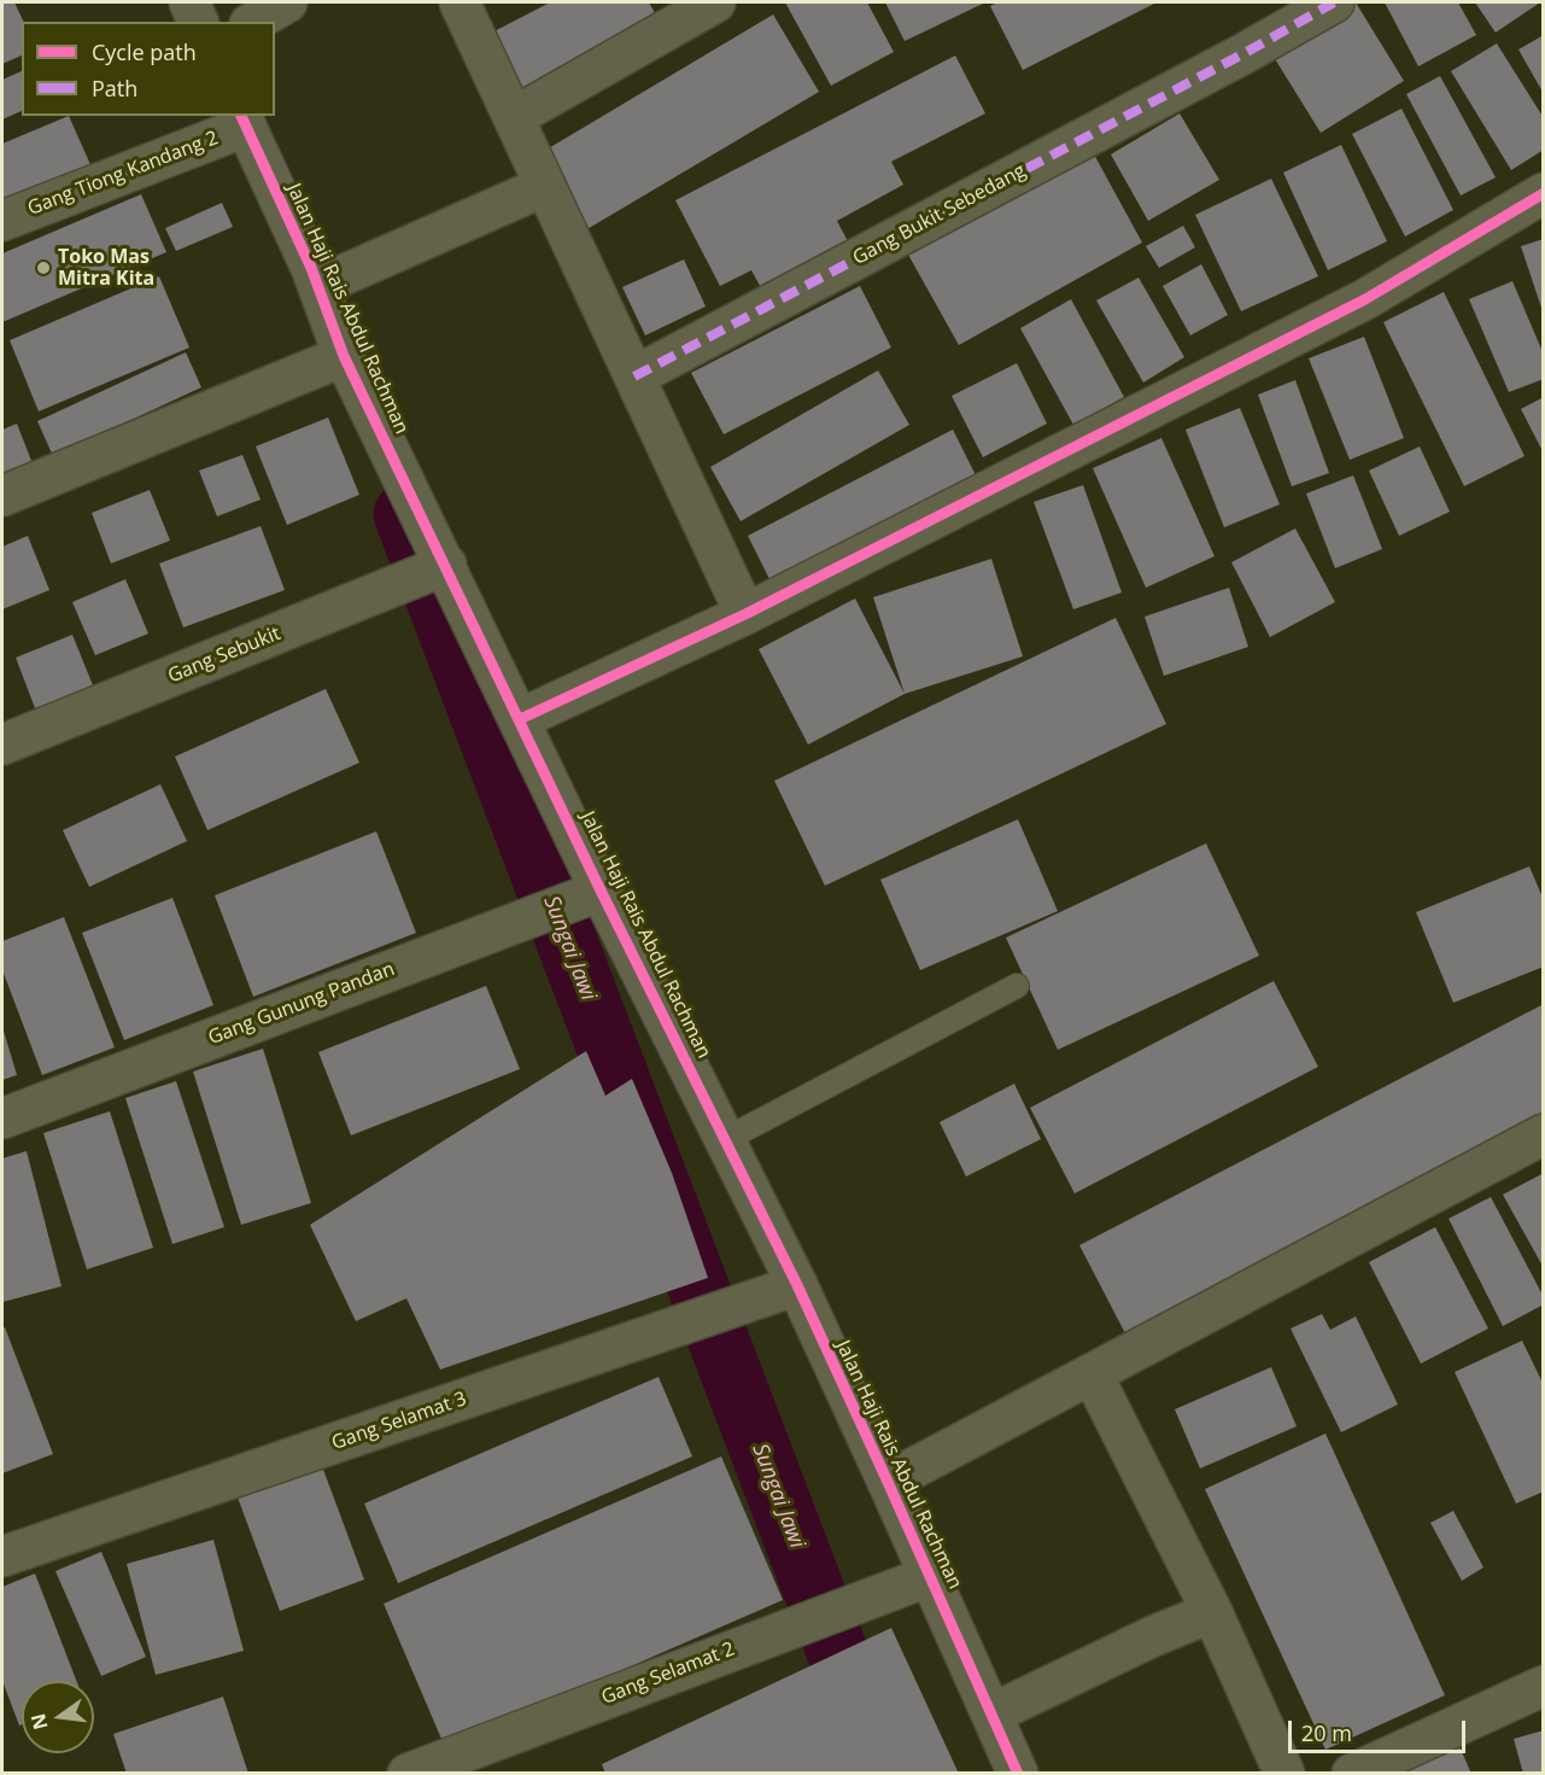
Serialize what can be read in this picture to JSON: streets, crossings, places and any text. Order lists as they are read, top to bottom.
{
  "streets": {
    "street": [
      "Gang Tiong Kandang 2",
      "Gang Bukit Sebedang",
      "Jalan Haji Rais Abdul Rachman",
      "Gang Sebukit",
      "Gang Gunung Pandan",
      "Gang Selamat 3",
      "Gang Selamat 2"
    ]
  },
  "crossings": [
    ["Gang Tiong Kandang 2", "Jalan Haji Rais Abdul Rachman"],
    ["Jalan Haji Rais Abdul Rachman", "Gang Sebukit"],
    ["Jalan Haji Rais Abdul Rachman", "Gang Gunung Pandan"],
    ["Jalan Haji Rais Abdul Rachman", "Gang Selamat 3"],
    ["Jalan Haji Rais Abdul Rachman", "Gang Selamat 2"]
  ],
  "water": ["Sungai Jawi"],
  "places": ["Toko Mas Mitra Kita"],
  "legend": ["Cycle path", "Path"],
  "scale_bar": "20 m",
  "north": "left"
}
